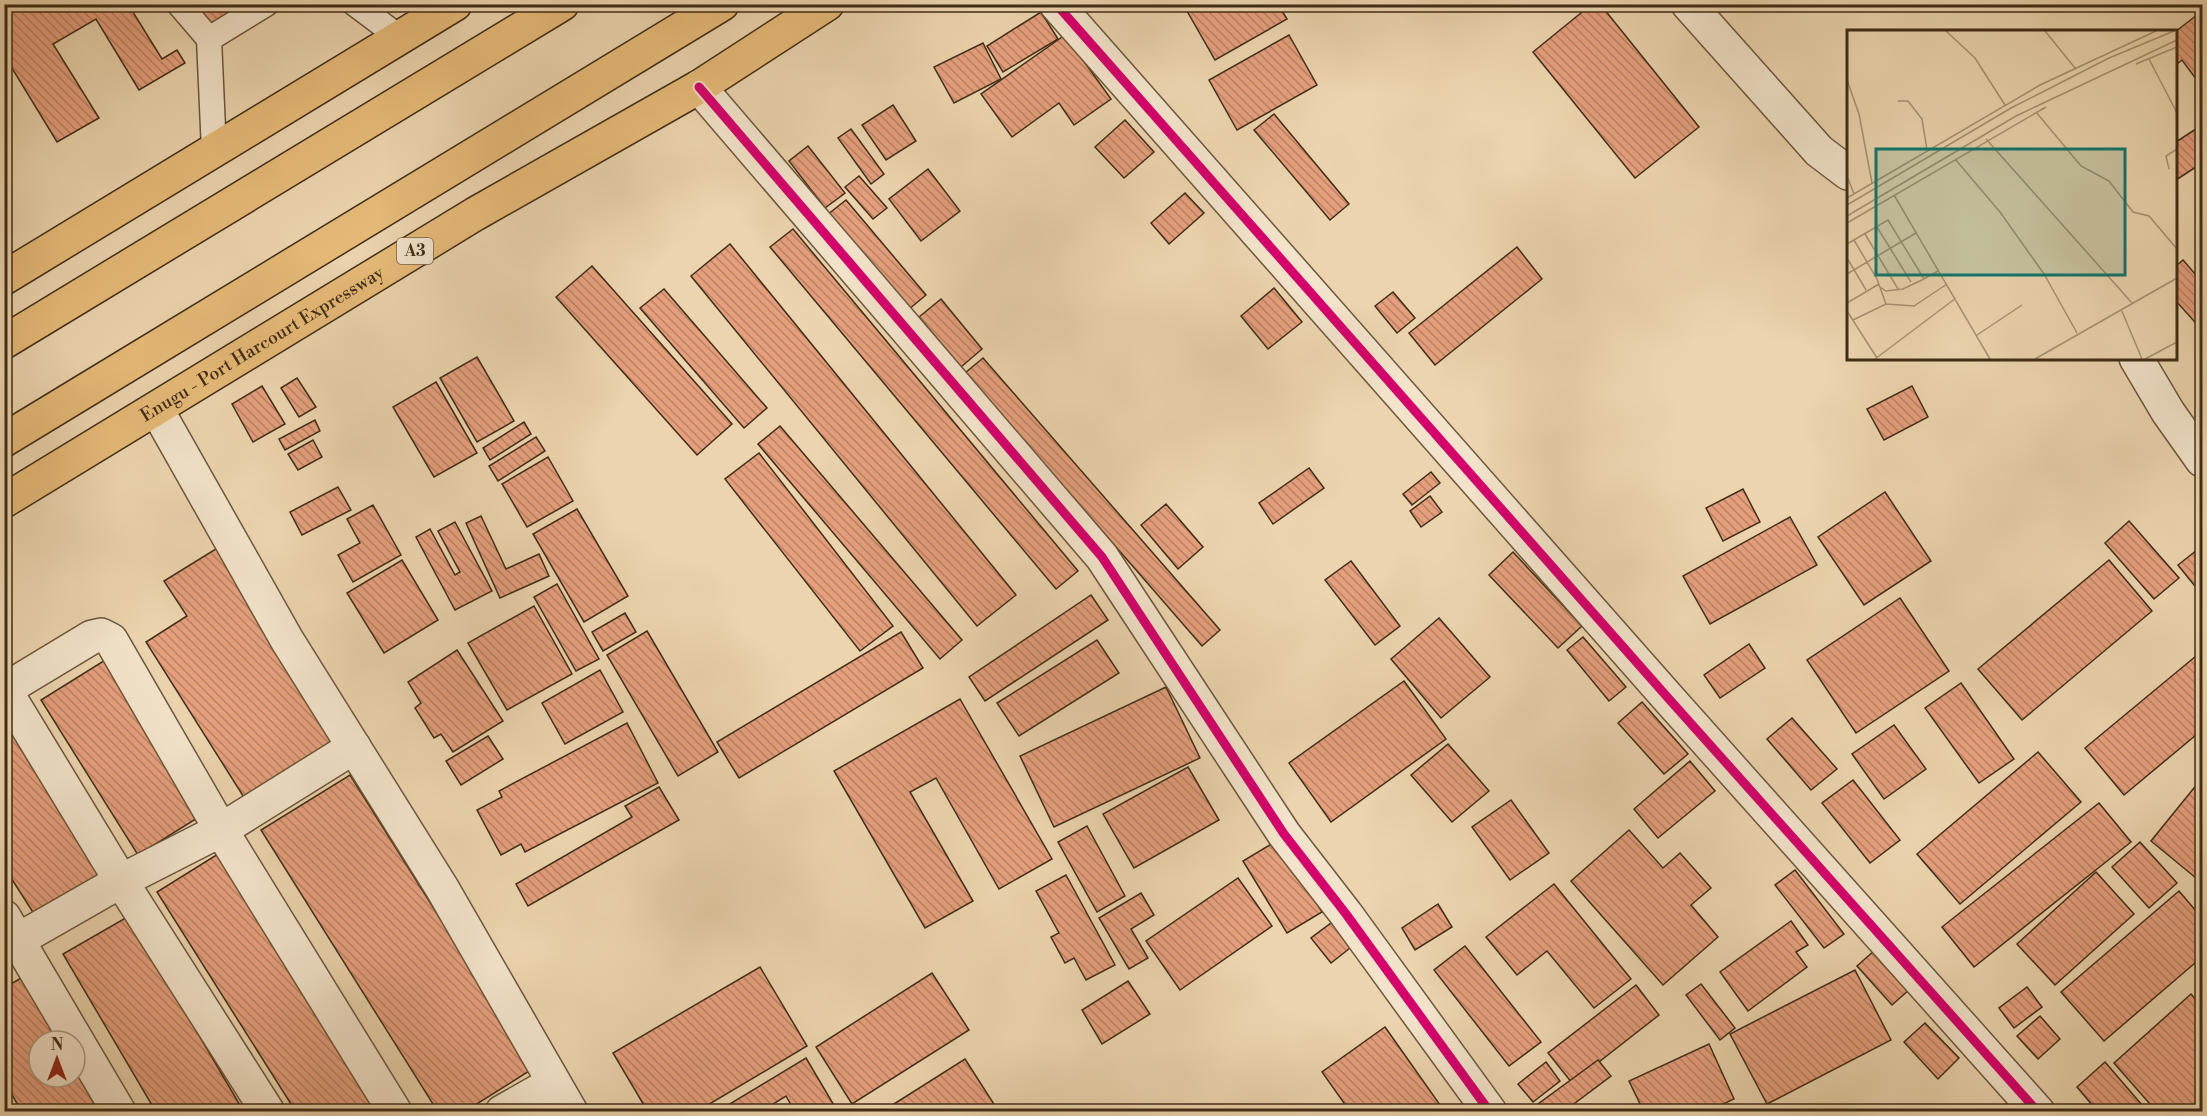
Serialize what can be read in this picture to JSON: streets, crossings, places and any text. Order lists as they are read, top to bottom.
{
  "streets": {
    "main road": ["A3", "Enugu - Port Harcourt Expressway"]
  },
  "north": "top"
}
